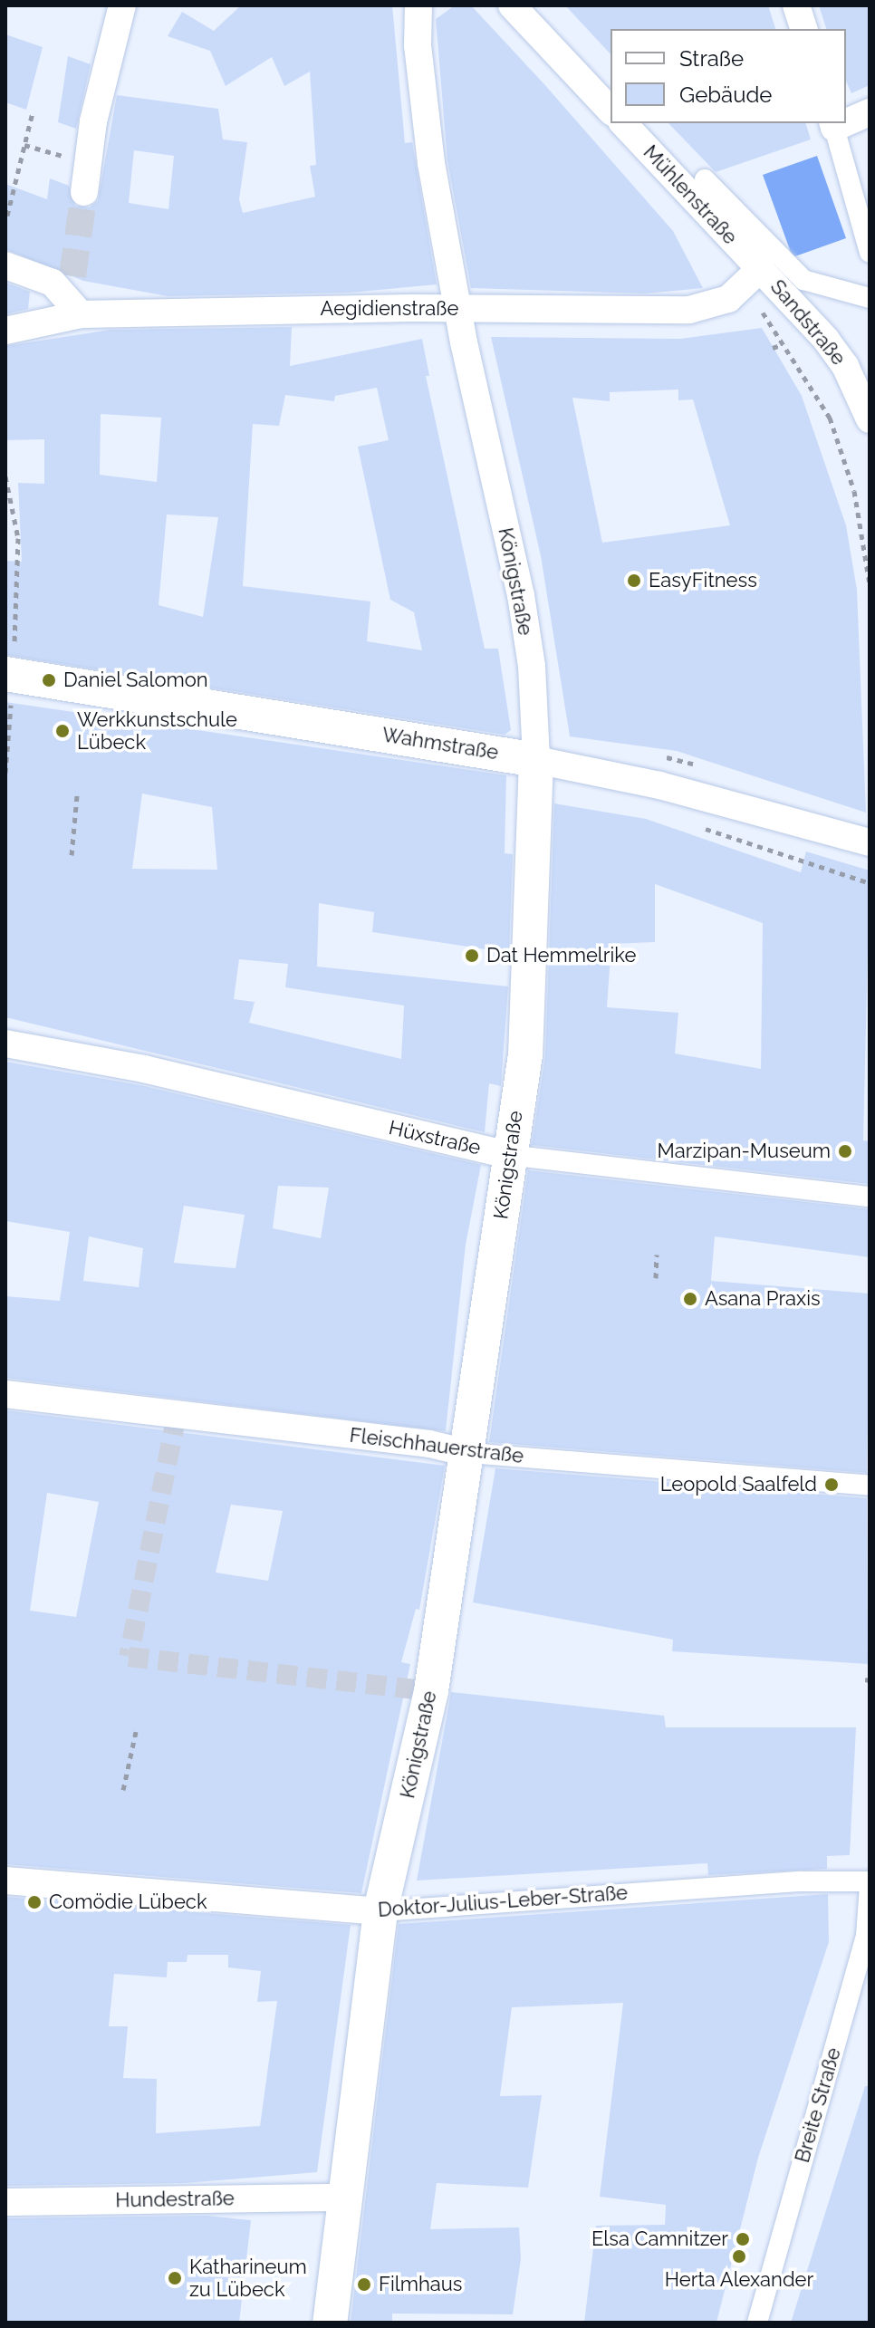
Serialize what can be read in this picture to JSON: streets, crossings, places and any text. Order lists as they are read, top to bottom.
{
  "streets": {
    "street": [
      "Mühlenstraße",
      "Aegidienstraße",
      "Sandstraße",
      "Königstraße",
      "Wahmstraße",
      "Hüxstraße",
      "Fleischhauerstraße",
      "Doktor-Julius-Leber-Straße",
      "Breite Straße",
      "Hundestraße"
    ]
  },
  "crossings": [
    ["Mühlenstraße", "Aegidienstraße"],
    ["Mühlenstraße", "Sandstraße"],
    ["Aegidienstraße", "Sandstraße"],
    ["Aegidienstraße", "Königstraße"],
    ["Königstraße", "Wahmstraße"],
    ["Königstraße", "Hüxstraße"],
    ["Königstraße", "Fleischhauerstraße"],
    ["Königstraße", "Doktor-Julius-Leber-Straße"],
    ["Königstraße", "Hundestraße"],
    ["Doktor-Julius-Leber-Straße", "Breite Straße"]
  ],
  "places": [
    "EasyFitness",
    "Daniel Salomon",
    "Werkkunstschule Lübeck",
    "Dat Hemmelrike",
    "Marzipan-Museum",
    "Asana Praxis",
    "Leopold Saalfeld",
    "Comödie Lübeck",
    "Elsa Camnitzer",
    "Herta Alexander",
    "Katharineum zu Lübeck",
    "Filmhaus"
  ],
  "legend": ["Straße", "Gebäude"]
}
